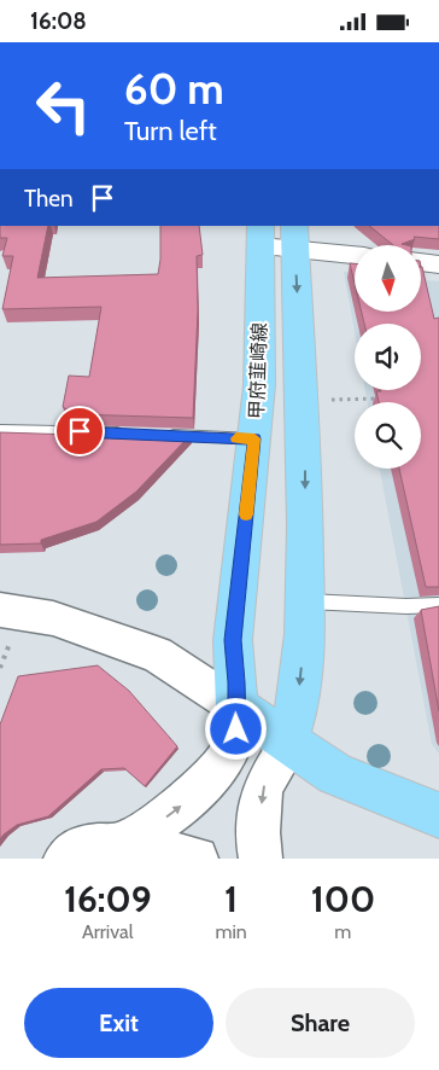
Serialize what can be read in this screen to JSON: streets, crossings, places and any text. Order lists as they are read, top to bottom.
{
  "streets": {
    "main road": ["甲府韮崎線"]
  },
  "north": "bottom",
  "page": {
    "status": "16:08",
    "turn": ["60 m", "Turn left"],
    "then": "Then",
    "eta": [
      "16:09",
      "Arrival",
      "1",
      "min",
      "100",
      "m"
    ],
    "buttons": ["Exit", "Share"]
  }
}
